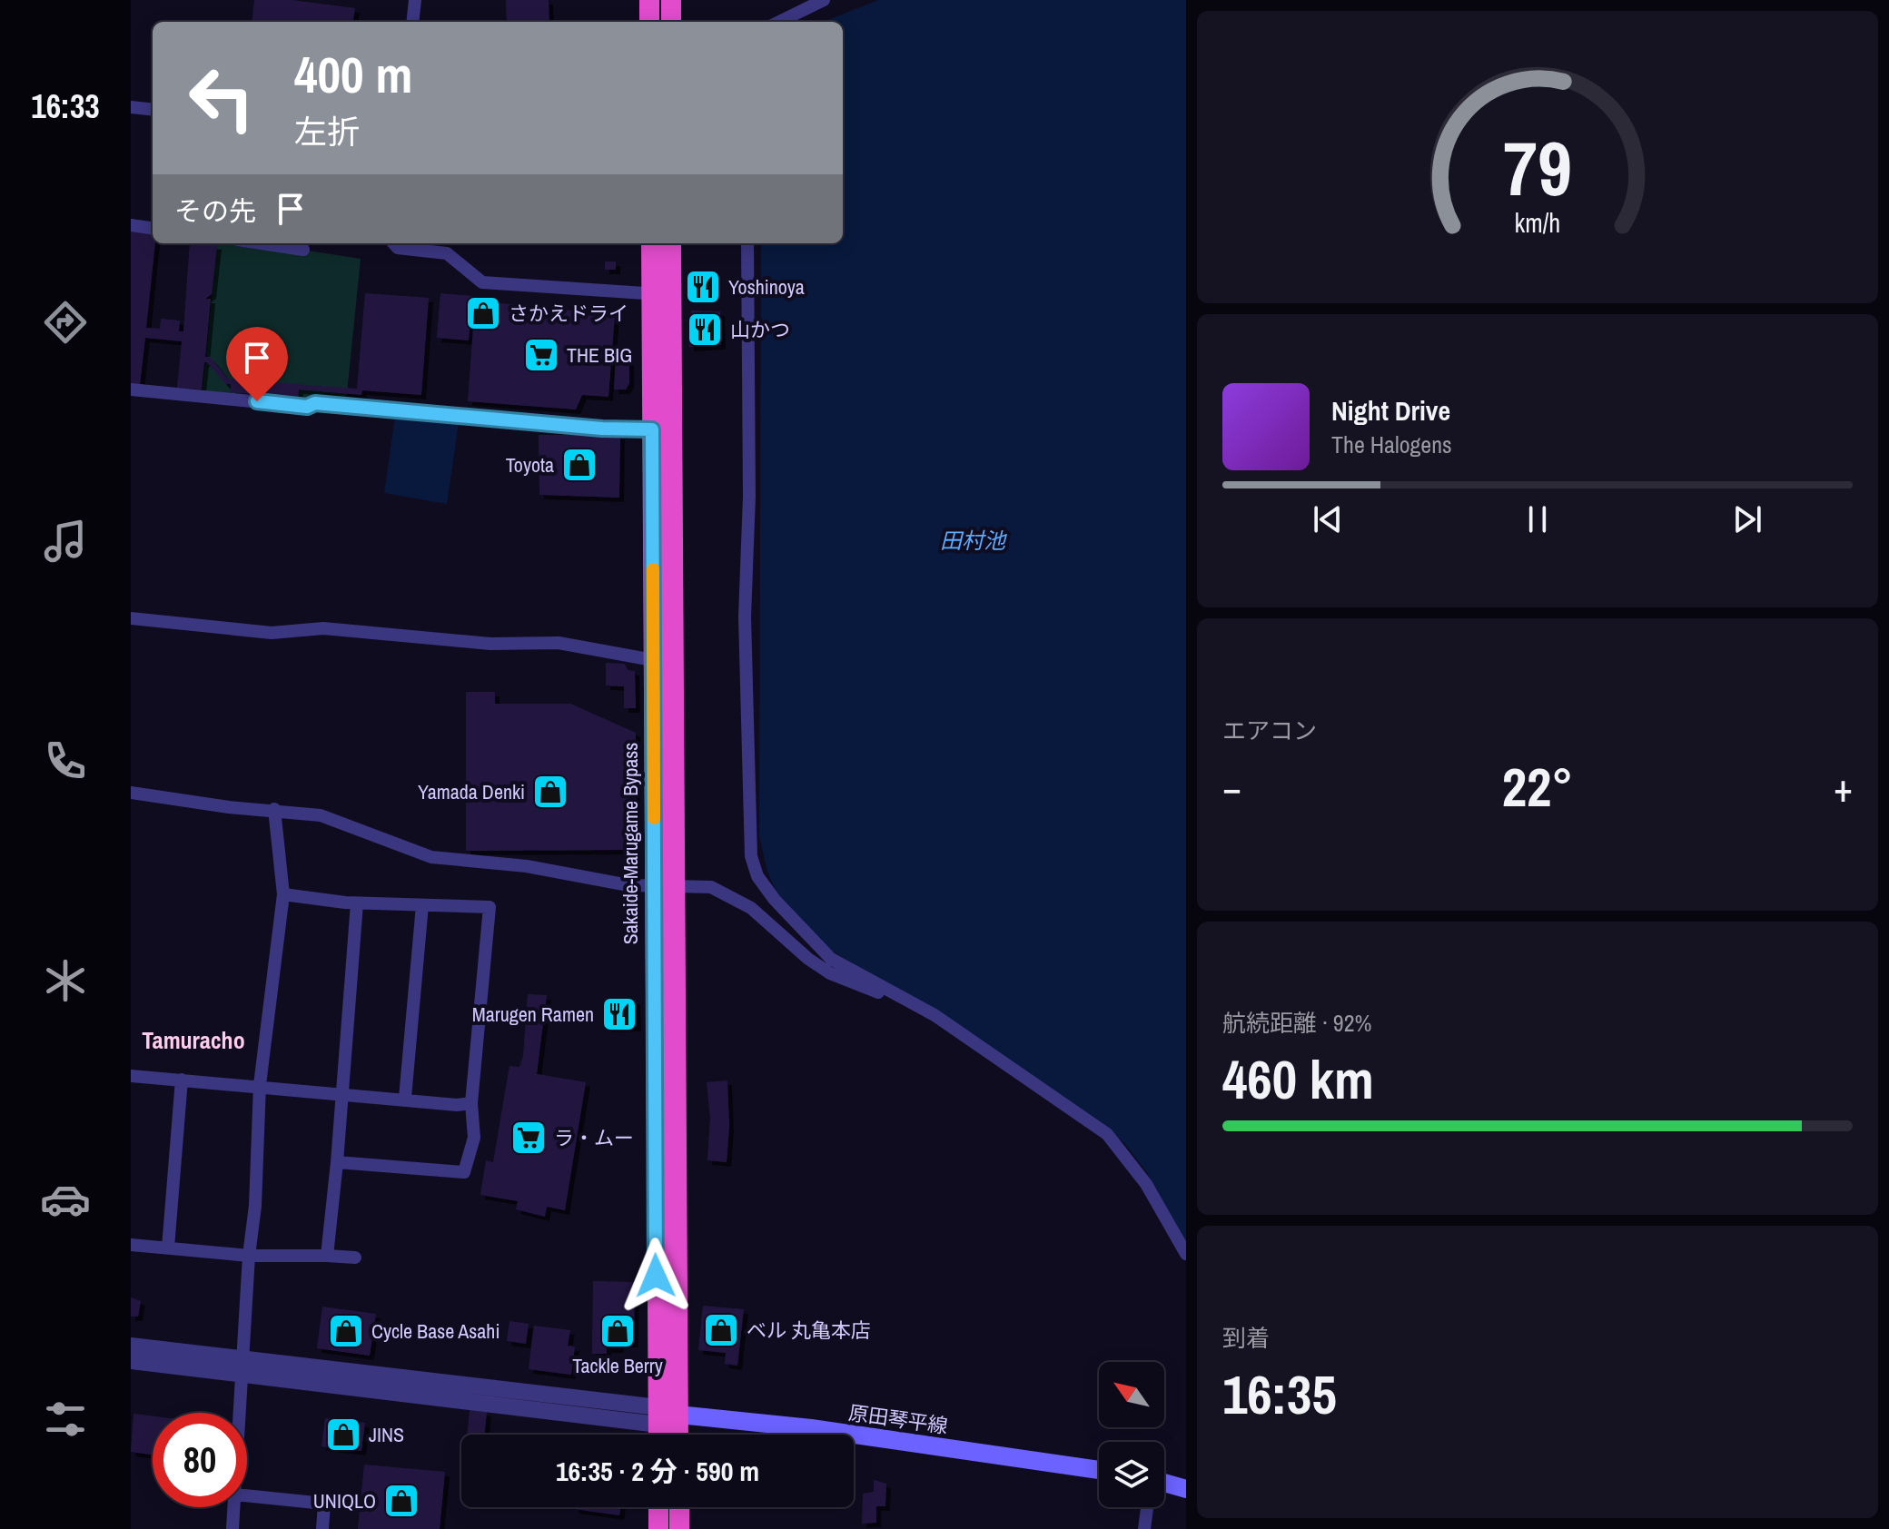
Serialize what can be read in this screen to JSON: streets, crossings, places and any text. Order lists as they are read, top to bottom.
{
  "streets": {
    "highway": ["Sakaide-Marugame Bypass"],
    "main road": ["原田琴平線"]
  },
  "crossings": [
    ["Sakaide-Marugame Bypass", "原田琴平線"]
  ],
  "districts": ["Tamuracho"],
  "water": ["田村池"],
  "places": {
    "restaurant": ["Yoshinoya", "山かつ", "Marugen Ramen"],
    "shop": [
      "さかえドライ",
      "Toyota",
      "Yamada Denki",
      "ベル 丸亀本店",
      "Cycle Base Asahi",
      "Tackle Berry",
      "JINS",
      "UNIQLO"
    ],
    "supermarket": ["THE BIG", "ラ・ムー"]
  },
  "north": "top left",
  "page": {
    "tabs": "16:33",
    "turn": ["400 m", "左折"],
    "then": "その先",
    "song": ["Night Drive", "The Halogens"],
    "tile": [
      "エアコン",
      ["航続距離 · 92%", "460 km"],
      ["到着", "16:35"]
    ],
    "heat": ["−", "22°", "+"],
    "limit": "80",
    "trip": "16:35 · 2 分 · 590 m",
    "gauge": ["79", "km/h"]
  }
}
